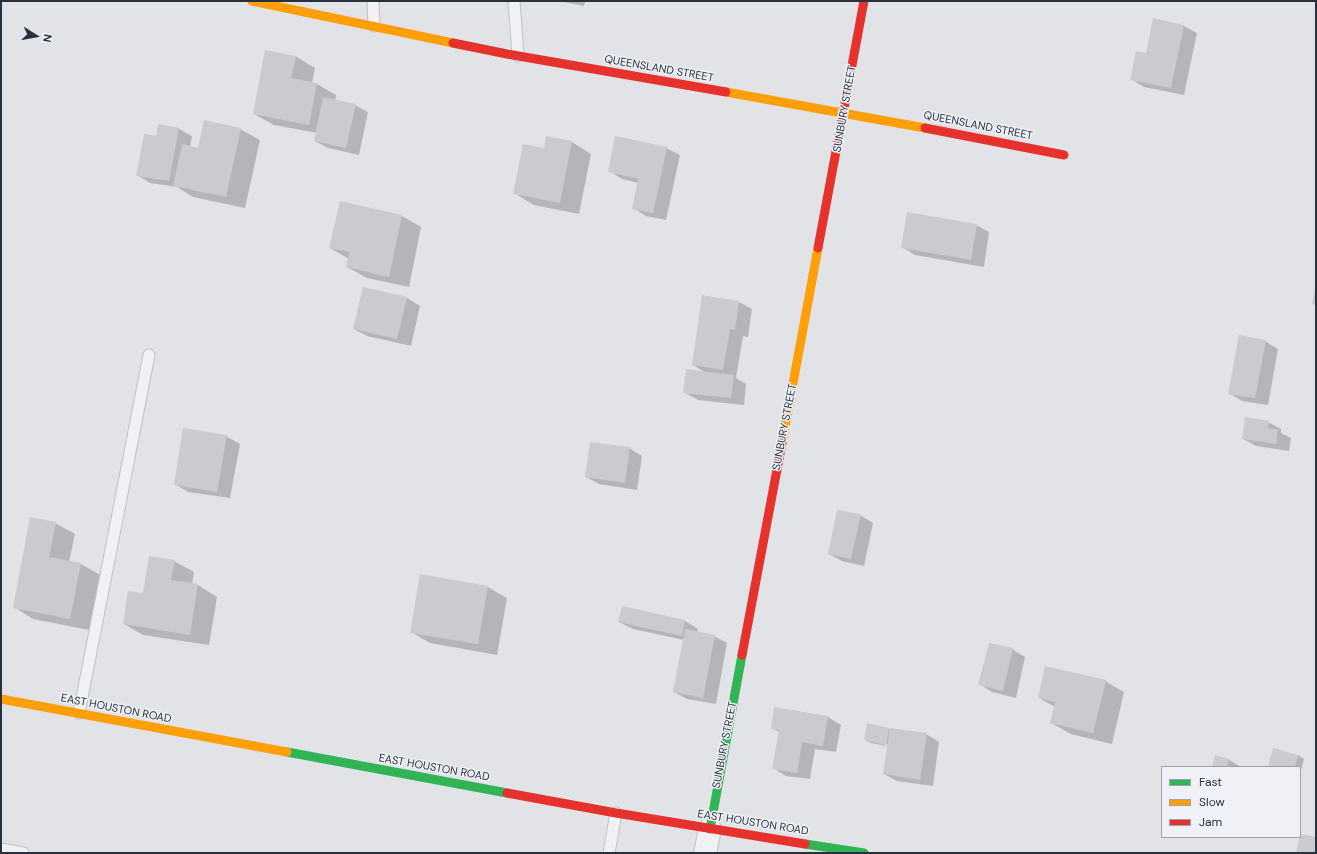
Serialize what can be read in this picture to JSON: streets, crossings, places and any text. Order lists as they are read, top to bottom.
{
  "streets": {
    "street": ["QUEENSLAND STREET", "SUNBURY STREET", "EAST HOUSTON ROAD"]
  },
  "crossings": [
    ["QUEENSLAND STREET", "SUNBURY STREET"],
    ["SUNBURY STREET", "EAST HOUSTON ROAD"]
  ],
  "legend": ["Fast", "Slow", "Jam"],
  "north": "right"
}
